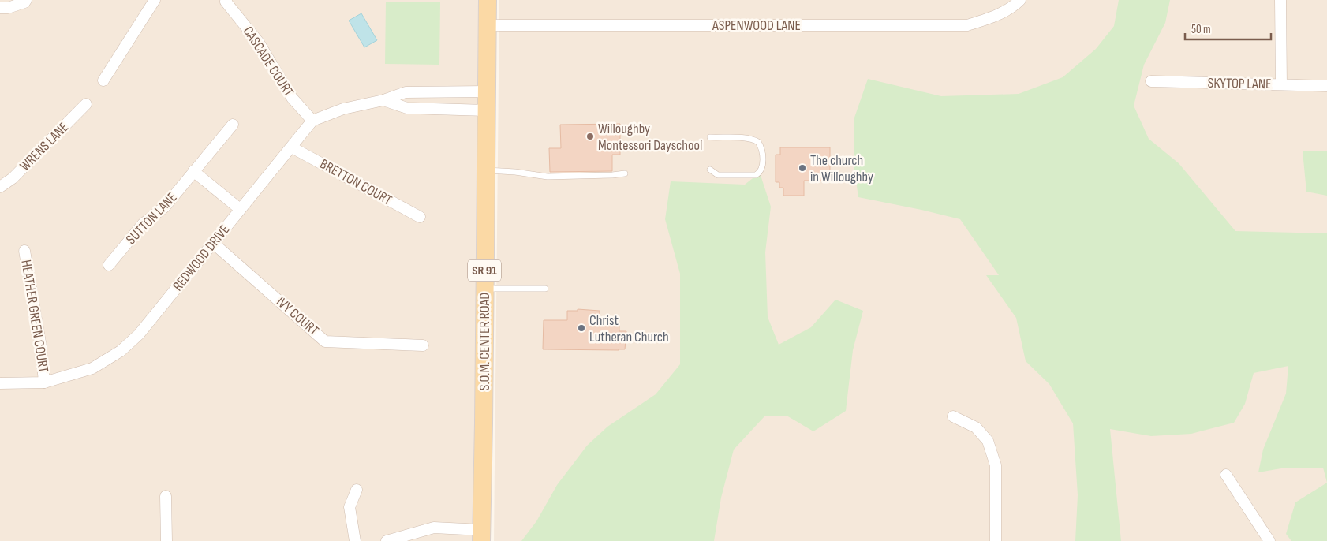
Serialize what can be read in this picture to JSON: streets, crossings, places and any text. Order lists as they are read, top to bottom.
{
  "streets": {
    "main road": ["SR 91", "S.O.M. CENTER ROAD"],
    "street": [
      "ASPENWOOD LANE",
      "CASCADE COURT",
      "SKYTOP LANE",
      "WRENS LANE",
      "BRETTON COURT",
      "SUTTON LANE",
      "REDWOOD DRIVE",
      "HEATHER GREEN COURT",
      "IVY COURT"
    ]
  },
  "crossings": [
    ["ASPENWOOD LANE", "S.O.M. CENTER ROAD"],
    ["CASCADE COURT", "REDWOOD DRIVE"],
    ["BRETTON COURT", "REDWOOD DRIVE"],
    ["REDWOOD DRIVE", "HEATHER GREEN COURT"],
    ["REDWOOD DRIVE", "IVY COURT"]
  ],
  "places": ["Willoughby Montessori Dayschool", "The church in Willoughby", "Christ Lutheran Church"],
  "scale_bar": "50 m"
}
